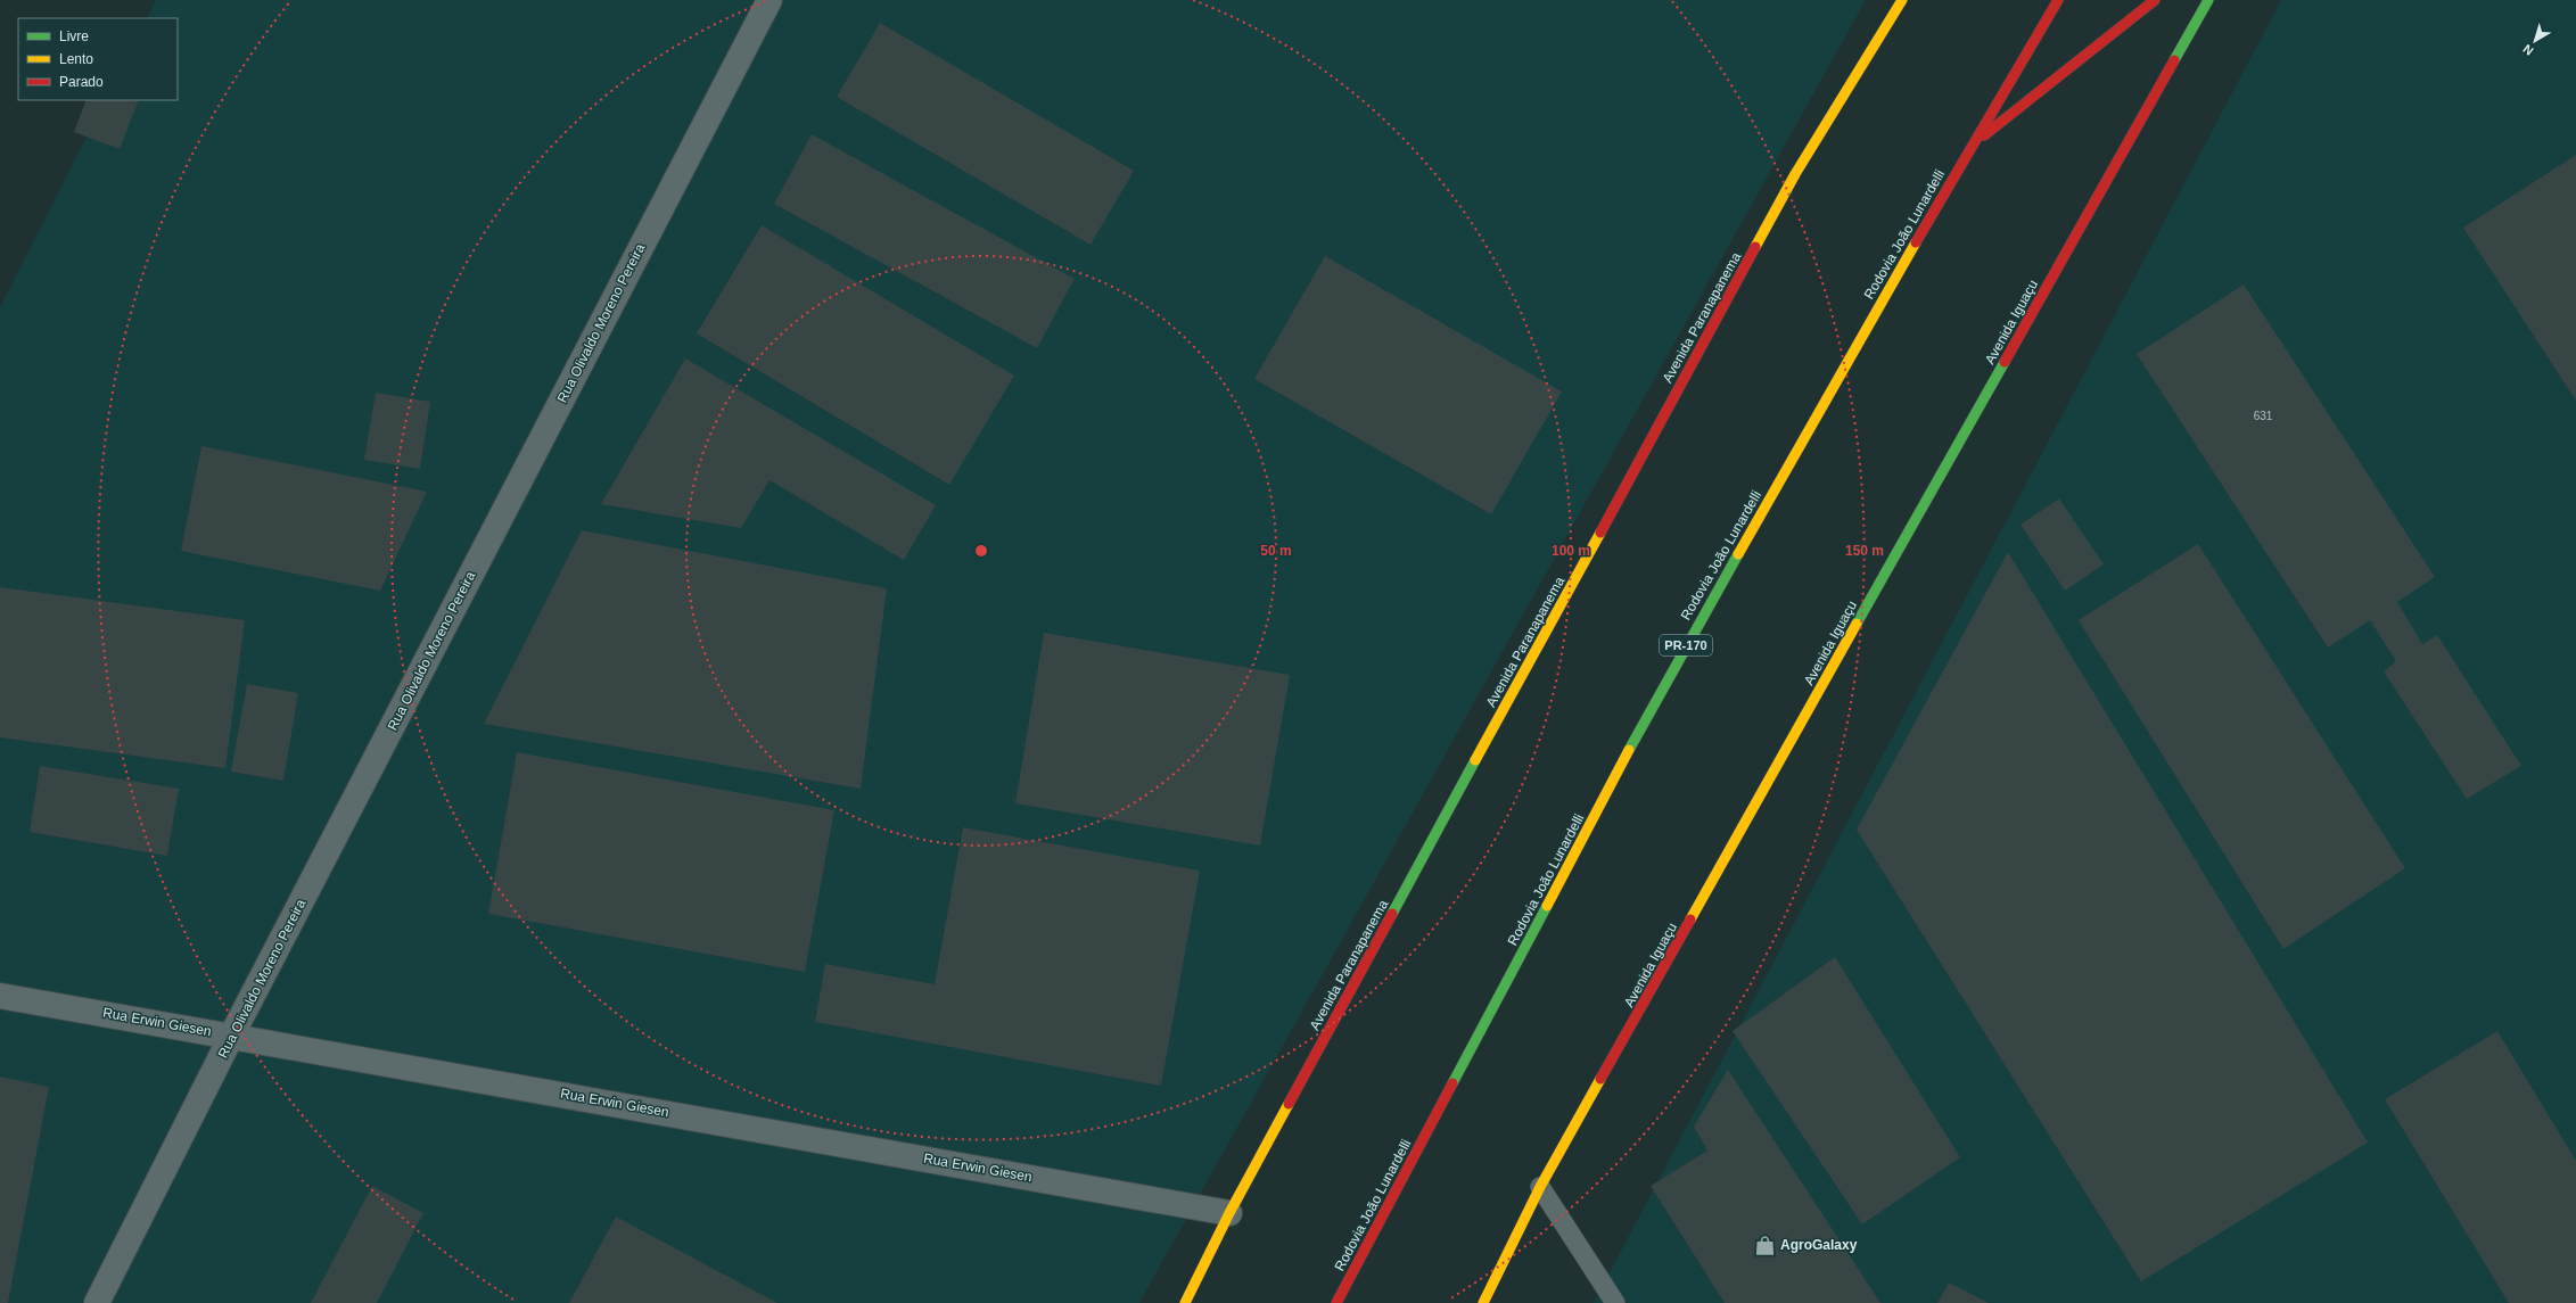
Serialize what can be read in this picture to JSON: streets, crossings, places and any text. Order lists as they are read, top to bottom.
{
  "streets": {
    "main road": [
      "Rodovia João Lunardelli",
      "Avenida Paranapanema",
      "Avenida Iguaçu",
      "PR-170"
    ],
    "street": ["Rua Olivaldo Moreno Pereira", "Rua Erwin Giesen"]
  },
  "crossings": [
    ["Avenida Paranapanema", "Rua Erwin Giesen"],
    ["Rua Olivaldo Moreno Pereira", "Rua Erwin Giesen"]
  ],
  "places": {
    "shop": ["AgroGalaxy"]
  },
  "house_numbers": ["631"],
  "legend": ["Livre", "Lento", "Parado"],
  "north": "bottom left",
  "rings": ["50 m", "100 m", "150 m"]
}
